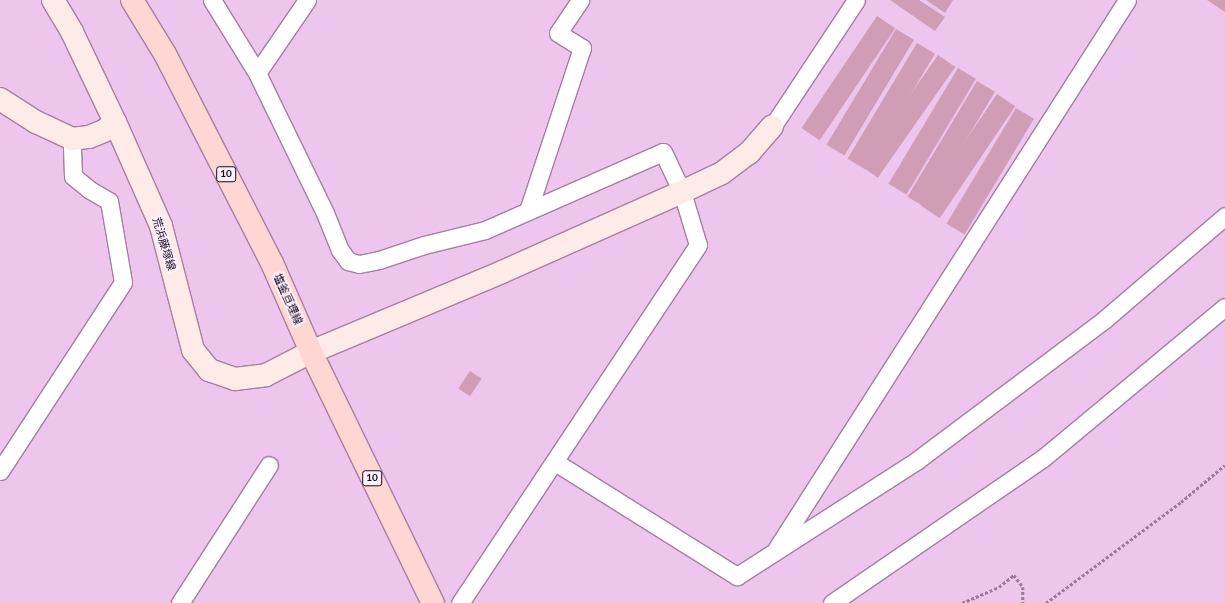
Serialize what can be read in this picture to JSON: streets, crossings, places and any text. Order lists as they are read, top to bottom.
{
  "streets": {
    "main road": ["10", "塩釜亘理線"],
    "street": ["荒浜藤塚線"]
  },
  "crossings": [
    ["荒浜藤塚線", "塩釜亘理線"]
  ]
}
